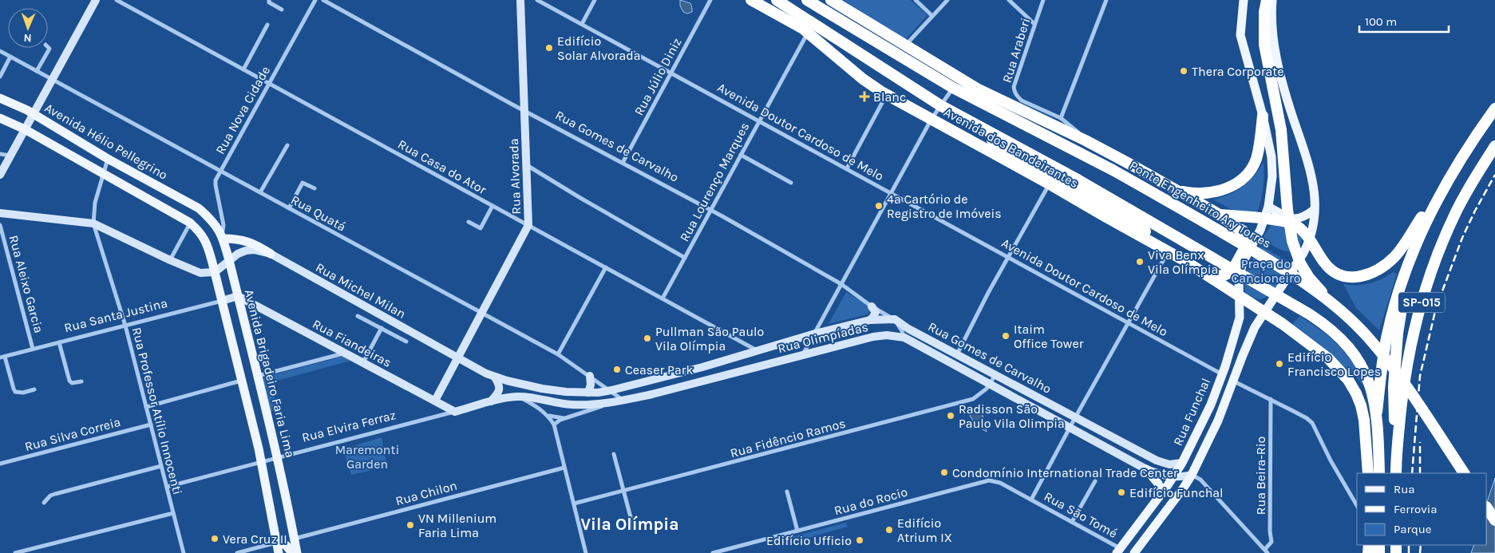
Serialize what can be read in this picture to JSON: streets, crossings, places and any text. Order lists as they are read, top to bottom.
{
  "streets": {
    "highway": ["Avenida dos Bandeirantes", "Ponte Engenheiro Ary Torres", "SP-015"],
    "main road": ["Avenida Hélio Pellegrino", "Avenida Brigadeiro Faria Lima", "Rua Funchal"],
    "street": [
      "Rua Araberi",
      "Rua Júlio Diniz",
      "Rua Nova Cidade",
      "Avenida Doutor Cardoso de Melo",
      "Rua Gomes de Carvalho",
      "Rua Casa do Ator",
      "Rua Alvorada",
      "Rua Lourenço Marques",
      "Rua Quatá",
      "Rua Aleixo Garcia",
      "Rua Michel Milan",
      "Rua Santa Justina",
      "Rua Olimpíadas",
      "Rua Fiandeiras",
      "Rua Professor Atílio Innocenti",
      "Rua Elvira Ferraz",
      "Rua Silva Correia",
      "Rua Fidêncio Ramos",
      "Rua Beira-Rio",
      "Rua Chilon",
      "Rua do Rocio",
      "Rua São Tomé"
    ]
  },
  "crossings": [
    ["Rua Júlio Diniz", "Avenida Doutor Cardoso de Melo"],
    ["Rua Júlio Diniz", "Rua Gomes de Carvalho"],
    ["Rua Nova Cidade", "Rua Casa do Ator"],
    ["Rua Nova Cidade", "Rua Quatá"],
    ["Rua Nova Cidade", "Avenida Brigadeiro Faria Lima"],
    ["Avenida Doutor Cardoso de Melo", "Rua Lourenço Marques"],
    ["Avenida Doutor Cardoso de Melo", "Rua Funchal"],
    ["Avenida Hélio Pellegrino", "Avenida Brigadeiro Faria Lima"],
    ["Avenida Hélio Pellegrino", "Rua Professor Atílio Innocenti"],
    ["Rua Gomes de Carvalho", "Rua Alvorada"],
    ["Rua Gomes de Carvalho", "Rua Lourenço Marques"],
    ["Rua Gomes de Carvalho", "Rua Olimpíadas"],
    ["Rua Gomes de Carvalho", "Rua Funchal"],
    ["Rua Gomes de Carvalho", "Rua Fidêncio Ramos"],
    ["Avenida dos Bandeirantes", "Rua Lourenço Marques"],
    ["Avenida dos Bandeirantes", "Ponte Engenheiro Ary Torres"],
    ["Avenida dos Bandeirantes", "Rua Funchal"],
    ["Rua Casa do Ator", "Rua Alvorada"],
    ["Rua Casa do Ator", "Rua Lourenço Marques"],
    ["Rua Casa do Ator", "Rua Olimpíadas"],
    ["Rua Alvorada", "Rua Quatá"],
    ["Rua Alvorada", "Rua Michel Milan"],
    ["Rua Alvorada", "Rua Fiandeiras"],
    ["Rua Quatá", "Rua Olimpíadas"],
    ["Rua Aleixo Garcia", "Rua Santa Justina"],
    ["Rua Michel Milan", "Rua Olimpíadas"],
    ["Rua Michel Milan", "Avenida Brigadeiro Faria Lima"],
    ["Rua Santa Justina", "Rua Fiandeiras"],
    ["Rua Santa Justina", "Avenida Brigadeiro Faria Lima"],
    ["Rua Santa Justina", "Rua Professor Atílio Innocenti"],
    ["Rua Olimpíadas", "Rua Elvira Ferraz"],
    ["Rua Fiandeiras", "Avenida Brigadeiro Faria Lima"],
    ["Rua Fiandeiras", "Rua Elvira Ferraz"],
    ["Avenida Brigadeiro Faria Lima", "Rua Elvira Ferraz"],
    ["Avenida Brigadeiro Faria Lima", "Rua Chilon"],
    ["Rua Professor Atílio Innocenti", "Rua Elvira Ferraz"],
    ["Rua Professor Atílio Innocenti", "Rua Silva Correia"],
    ["Rua Funchal", "Rua São Tomé"],
    ["Rua do Rocio", "Rua São Tomé"]
  ],
  "districts": ["Vila Olímpia"],
  "parks": ["Praça do Cancioneiro", "Maremonti Garden"],
  "places": {
    "other": [
      "Edifício Solar Alvorada",
      "Thera Corporate",
      "4ª Cartório de Registro de Imóveis",
      "Viva Benx Vila Olímpia",
      "Itaim Office Tower",
      "Pullman São Paulo Vila Olímpia",
      "Edifício Francisco Lopes",
      "Ceaser Park",
      "Radisson São Paulo Vila Olimpia",
      "Condomínio International Trade Center",
      "Edifício Funchal",
      "VN Millenium Faria Lima",
      "Edifício Atrium IX",
      "Vera Cruz II",
      "Edifício Ufficio"
    ],
    "health": ["Blanc"]
  },
  "legend": ["Rua", "Ferrovia", "Parque"],
  "scale_bar": "100 m",
  "north": "bottom"
}
